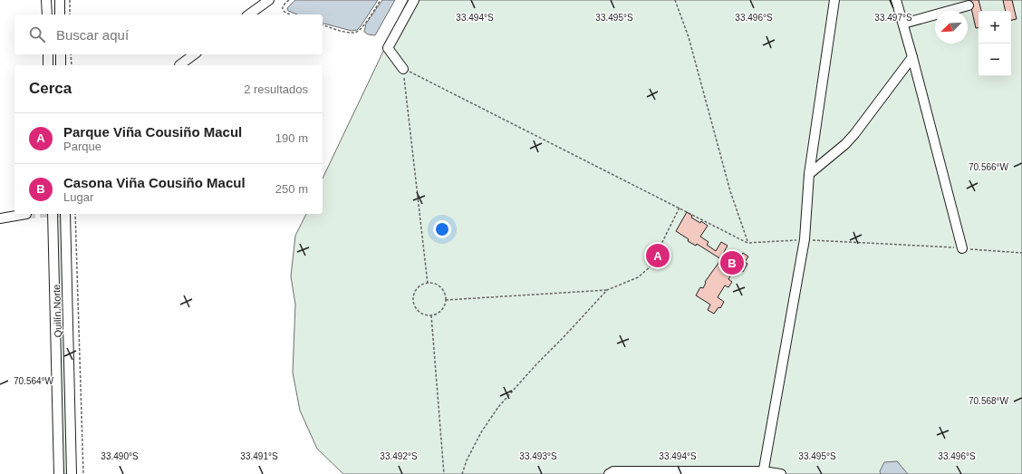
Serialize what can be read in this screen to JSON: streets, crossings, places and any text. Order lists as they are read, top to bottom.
{
  "streets": {
    "street": ["Quilín Norte"]
  },
  "north": "bottom left",
  "page": {
    "map_buttons": ["+", "−"],
    "search": "Buscar aquí",
    "heading": ["Cerca", "2 resultados"],
    "list": [
      {
        "mark": "A",
        "name": "Parque Viña Cousiño Macul",
        "note": "Parque",
        "value": "190 m"
      },
      {
        "mark": "B",
        "name": "Casona Viña Cousiño Macul",
        "note": "Lugar",
        "value": "250 m"
      }
    ],
    "pins": ["A", "B"]
  },
  "coordinates": [
    "33.494°S",
    "33.495°S",
    "33.496°S",
    "33.497°S",
    "70.566°W",
    "70.564°W",
    "70.568°W",
    "33.490°S",
    "33.491°S",
    "33.492°S",
    "33.493°S"
  ]
}
